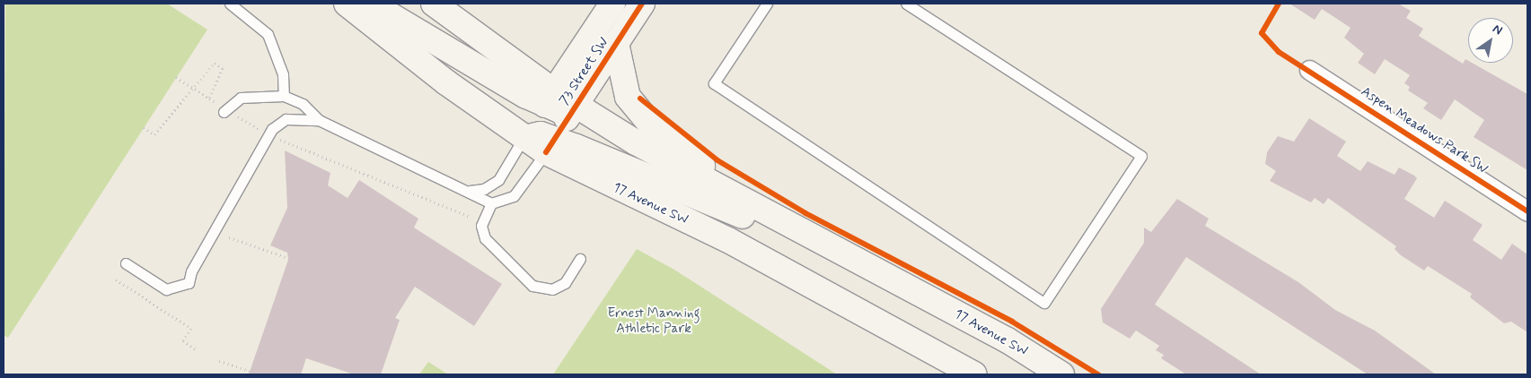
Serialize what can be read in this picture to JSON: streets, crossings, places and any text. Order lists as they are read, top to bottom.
{
  "streets": {
    "main road": ["73 Street SW", "17 Avenue SW"],
    "street": ["Aspen Meadows Park SW"]
  },
  "crossings": [
    ["73 Street SW", "17 Avenue SW"]
  ],
  "parks": ["Ernest Manning Athletic Park"],
  "north": "top right"
}
